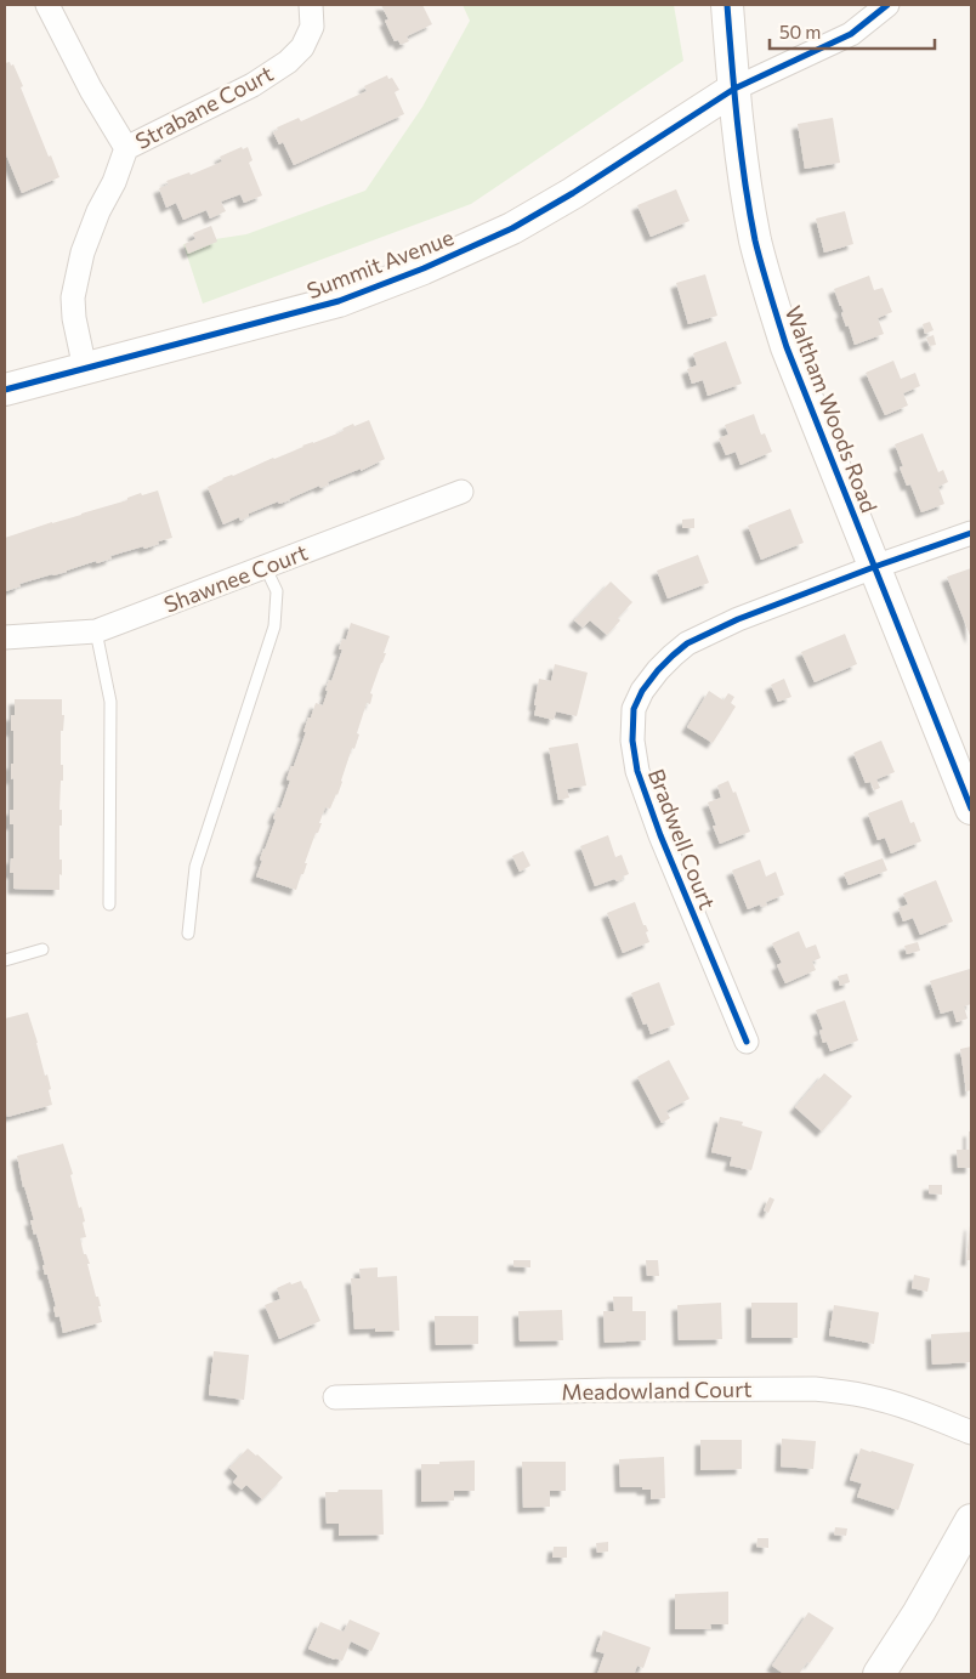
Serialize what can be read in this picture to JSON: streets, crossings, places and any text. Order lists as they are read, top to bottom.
{
  "streets": {
    "street": [
      "Strabane Court",
      "Summit Avenue",
      "Waltham Woods Road",
      "Shawnee Court",
      "Bradwell Court",
      "Meadowland Court"
    ]
  },
  "crossings": [
    ["Strabane Court", "Summit Avenue"],
    ["Summit Avenue", "Waltham Woods Road"],
    ["Waltham Woods Road", "Bradwell Court"]
  ],
  "scale_bar": "50 m"
}
